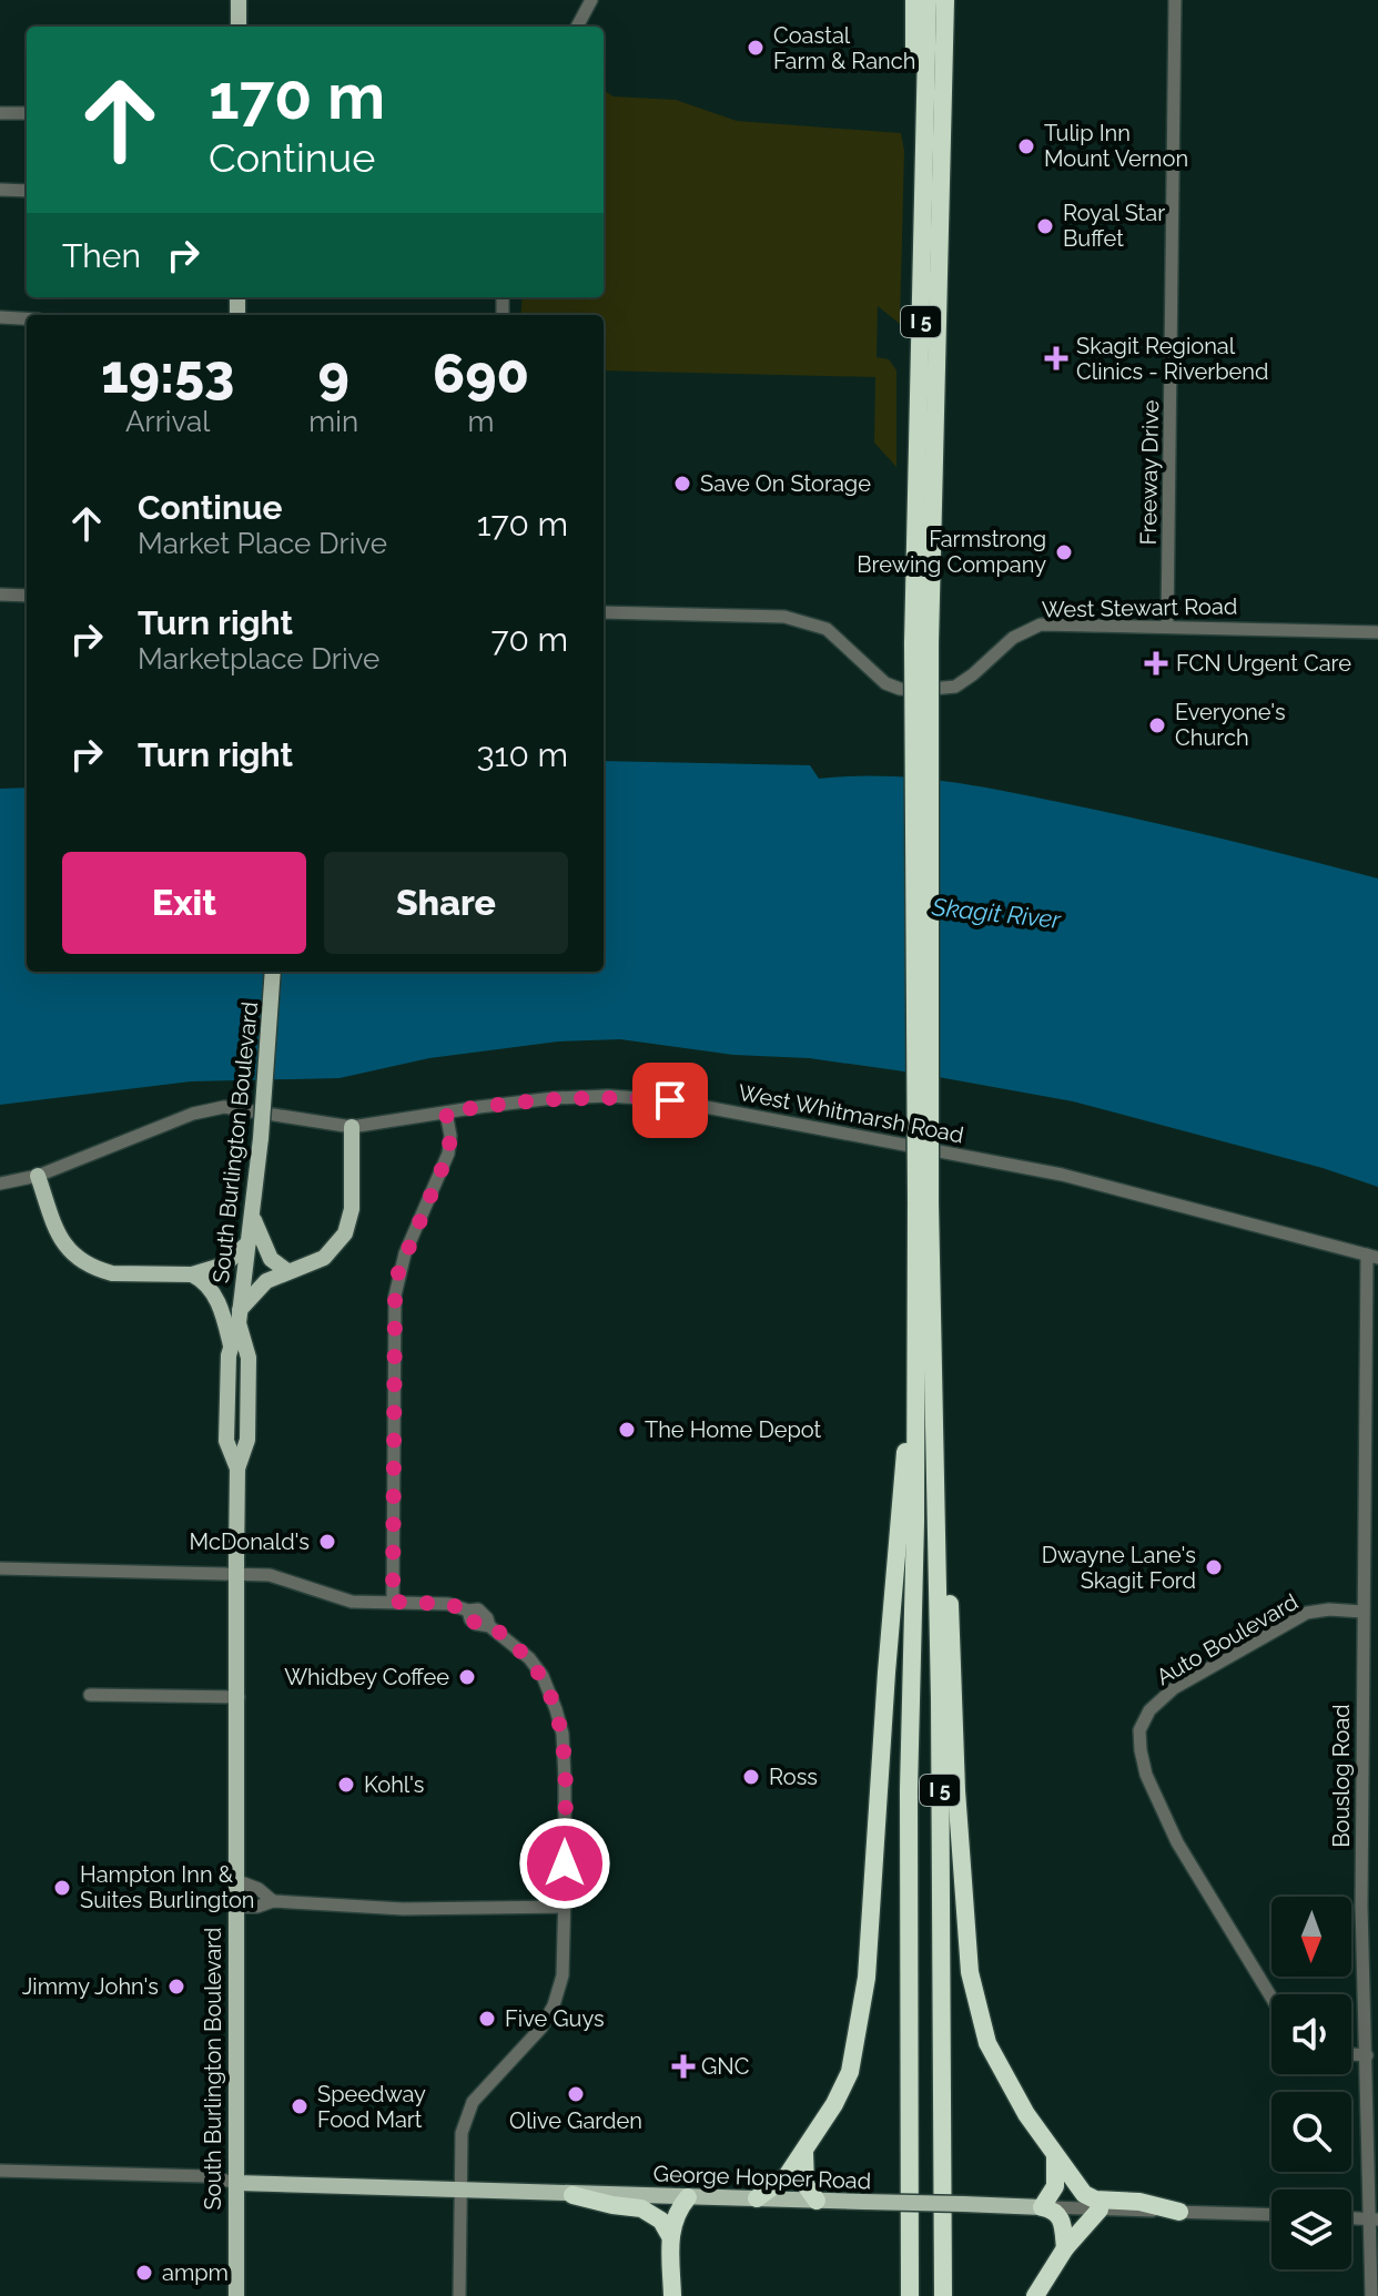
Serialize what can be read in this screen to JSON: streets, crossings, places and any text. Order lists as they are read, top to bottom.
{
  "streets": {
    "highway": ["I 5"],
    "main road": ["South Burlington Boulevard", "George Hopper Road"],
    "street": [
      "Freeway Drive",
      "West Stewart Road",
      "West Whitmarsh Road",
      "Auto Boulevard",
      "Bouslog Road"
    ]
  },
  "crossings": [
    ["Freeway Drive", "West Stewart Road"],
    ["West Whitmarsh Road", "Bouslog Road"],
    ["South Burlington Boulevard", "George Hopper Road"],
    ["Auto Boulevard", "Bouslog Road"]
  ],
  "water": ["Skagit River"],
  "places": {
    "other": [
      "Coastal Farm & Ranch",
      "Tulip Inn Mount Vernon",
      "Royal Star Buffet",
      "Save On Storage",
      "Farmstrong Brewing Company",
      "Everyone's Church",
      "The Home Depot",
      "McDonald's",
      "Dwayne Lane's Skagit Ford",
      "Whidbey Coffee",
      "Ross",
      "Kohl's",
      "Hampton Inn & Suites Burlington",
      "Jimmy John's",
      "Five Guys",
      "Olive Garden",
      "Speedway Food Mart",
      "ampm"
    ],
    "health": ["Skagit Regional Clinics - Riverbend", "FCN Urgent Care", "GNC"]
  },
  "north": "bottom",
  "page": {
    "turn": ["170 m", "Continue"],
    "then": "Then",
    "eta": [
      "19:53",
      "Arrival",
      "9",
      "min",
      "690",
      "m"
    ],
    "list": [
      {
        "name": "Continue",
        "note": "Market Place Drive",
        "value": "170 m"
      },
      {
        "name": "Turn right",
        "note": "Marketplace Drive",
        "value": "70 m"
      },
      {
        "name": "Turn right",
        "value": "310 m"
      }
    ],
    "buttons": ["Exit", "Share"]
  }
}
